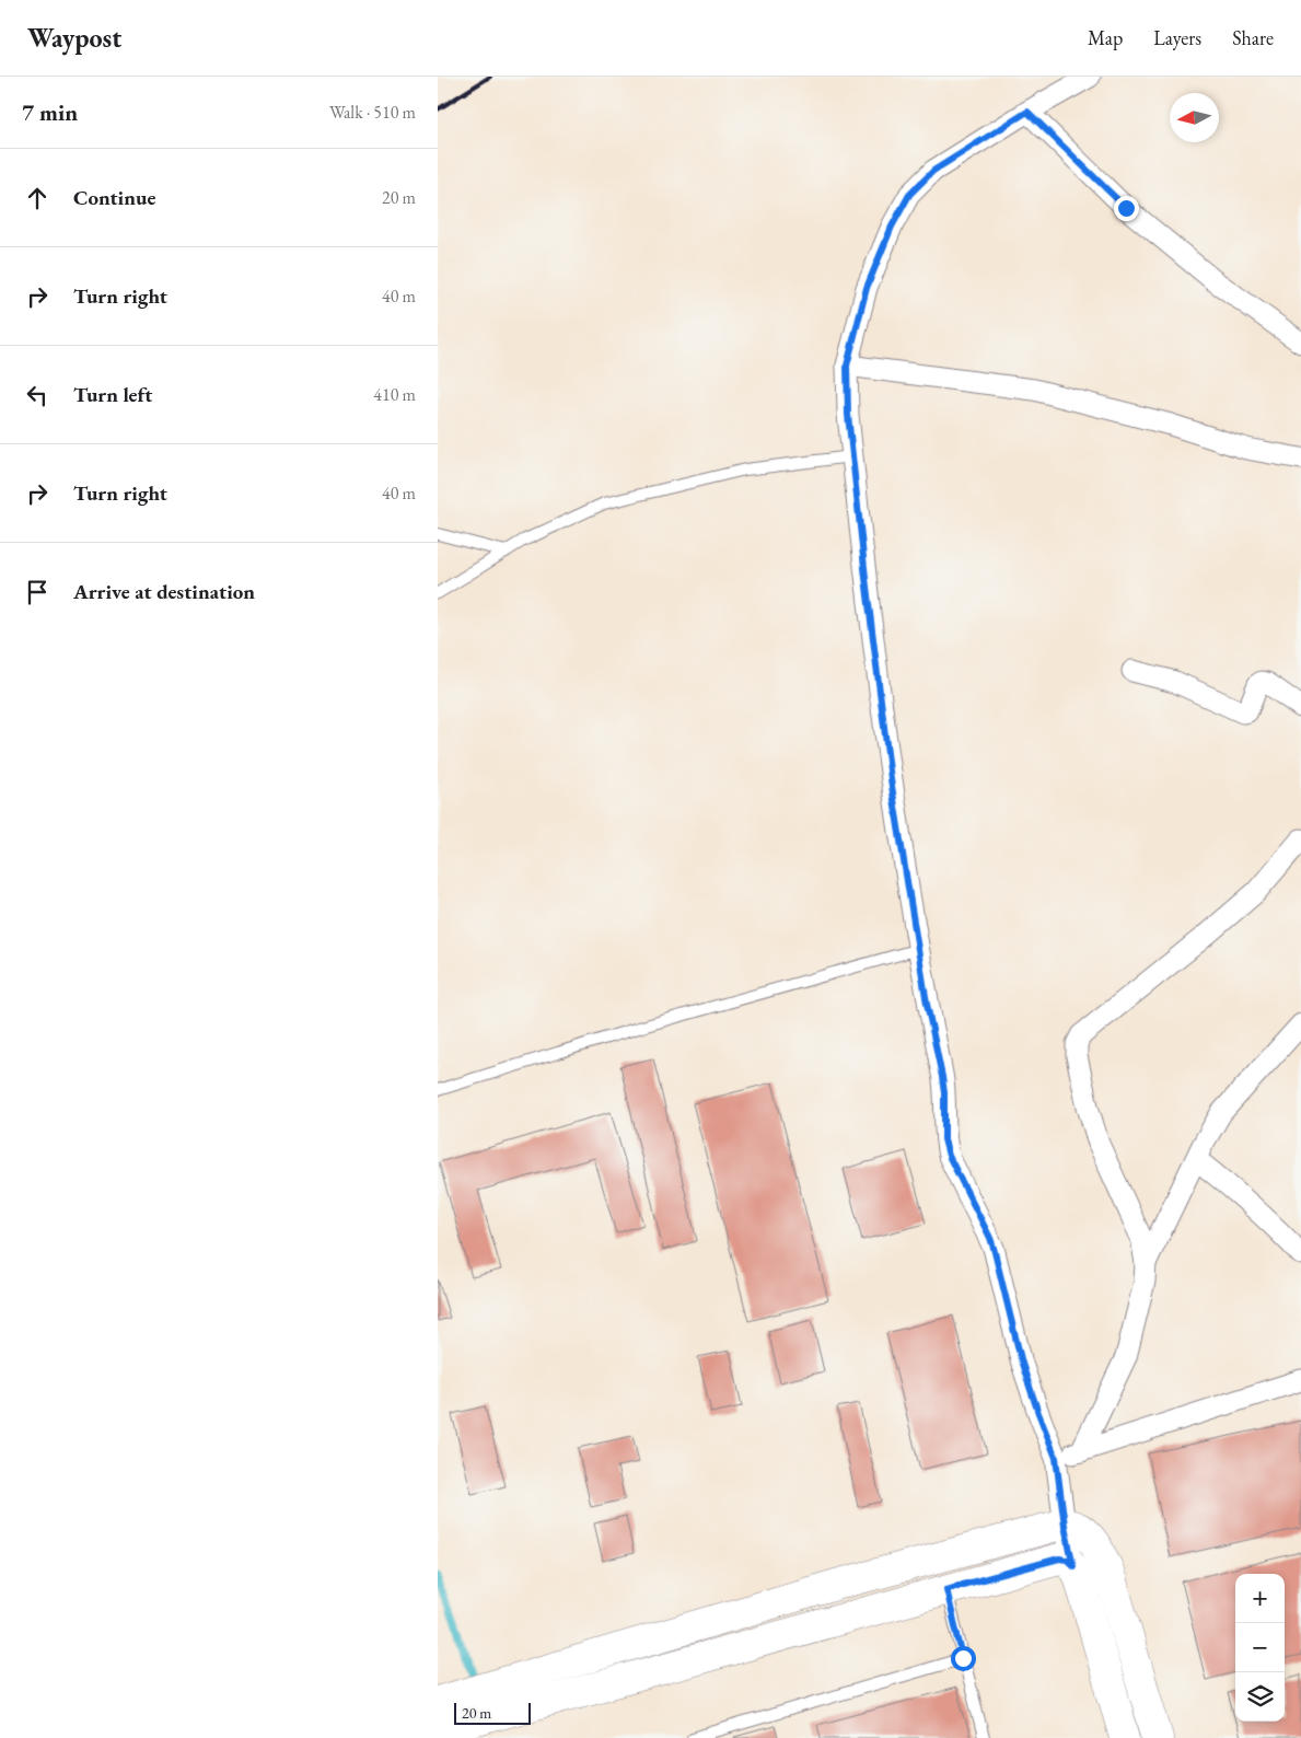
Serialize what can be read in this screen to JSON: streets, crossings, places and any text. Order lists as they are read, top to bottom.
{
  "scale_bar": "20 m",
  "north": "left",
  "page": {
    "header": "Waypost",
    "nav": ["Map", "Layers", "Share"],
    "heading": ["7 min", "Walk · 510 m"],
    "list": [
      ["Continue", "20 m"],
      ["Turn right", "40 m"],
      ["Turn left", "410 m"],
      ["Turn right", "40 m"],
      "Arrive at destination"
    ],
    "map_buttons": ["+", "−"],
    "scale": "20 m"
  }
}
